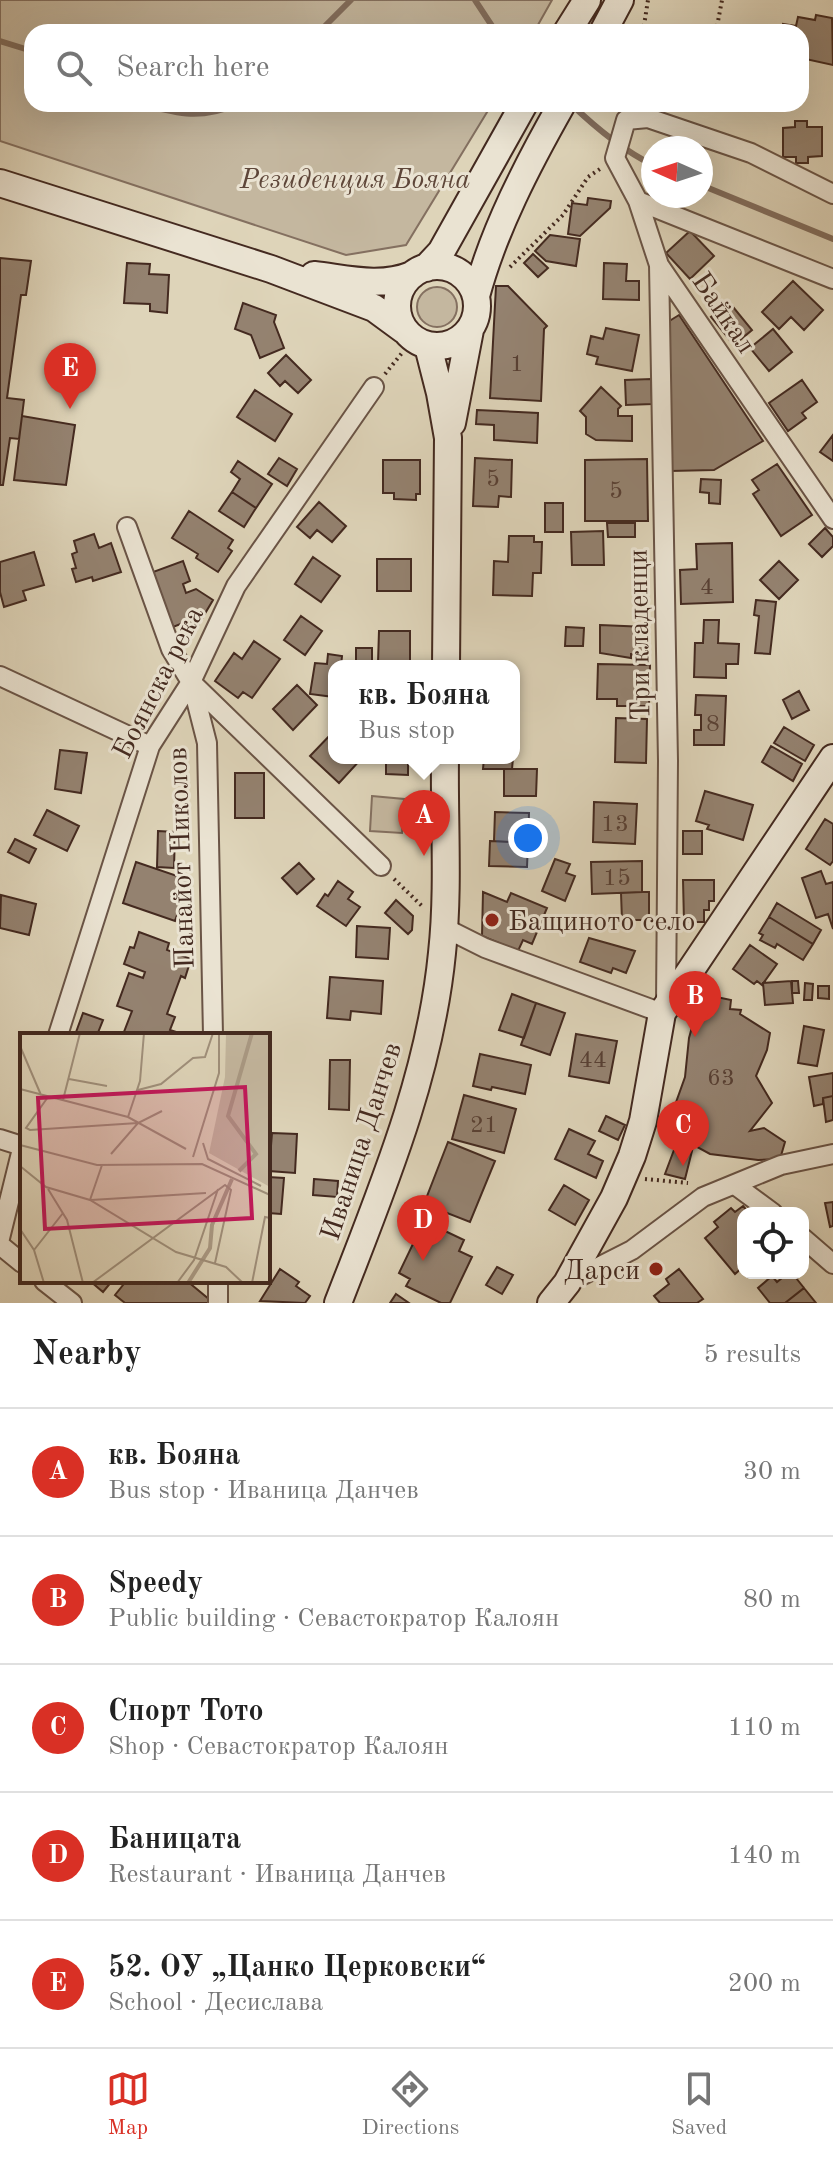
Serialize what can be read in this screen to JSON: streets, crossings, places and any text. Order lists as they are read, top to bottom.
{
  "streets": {
    "main road": ["Иваница Данчев"],
    "street": [
      "Байкал",
      "Три кладенци",
      "Боянска река",
      "Панайот Николов"
    ]
  },
  "crossings": [
    ["Байкал", "Три кладенци"],
    ["Боянска река", "Панайот Николов"]
  ],
  "parks": ["Резиденция Бояна"],
  "places": ["Бащиното село", "Дарси"],
  "house_numbers": [
    "1",
    "5",
    "5",
    "4",
    "8",
    "13",
    "15",
    "44",
    "63",
    "21"
  ],
  "north": "left",
  "page": {
    "search": "Search here",
    "pins": [
      "E",
      "A",
      "B",
      "C",
      "D"
    ],
    "popup": ["кв. Бояна", "Bus stop"],
    "heading": ["Nearby", "5 results"],
    "list": [
      {
        "mark": "A",
        "name": "кв. Бояна",
        "note": "Bus stop · Иваница Данчев",
        "value": "30 m"
      },
      {
        "mark": "B",
        "name": "Speedy",
        "note": "Public building · Севастократор Калоян",
        "value": "80 m"
      },
      {
        "mark": "C",
        "name": "Спорт Тото",
        "note": "Shop · Севастократор Калоян",
        "value": "110 m"
      },
      {
        "mark": "D",
        "name": "Баницата",
        "note": "Restaurant · Иваница Данчев",
        "value": "140 m"
      },
      {
        "mark": "E",
        "name": "52. ОУ „Цанко Церковски“",
        "note": "School · Десислава",
        "value": "200 m"
      }
    ],
    "nav": ["Map", "Directions", "Saved"]
  }
}
